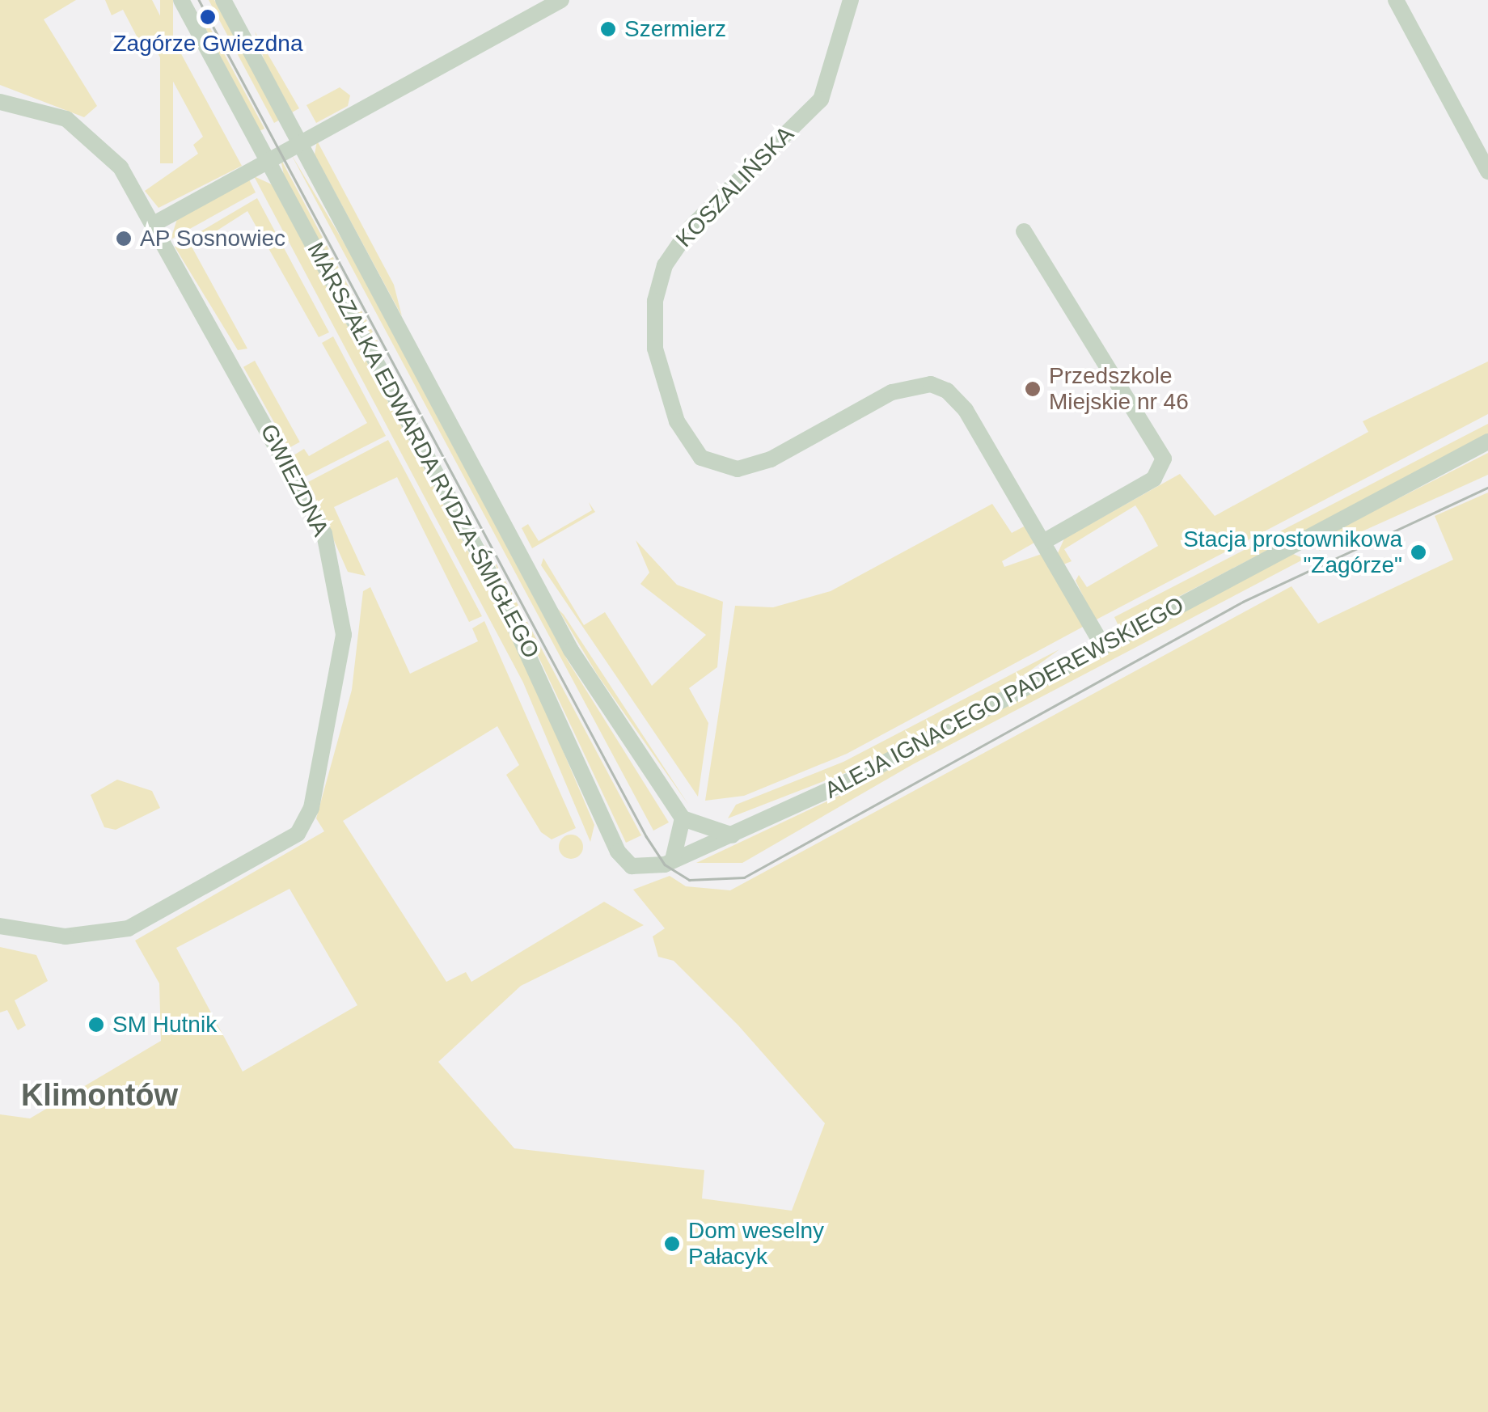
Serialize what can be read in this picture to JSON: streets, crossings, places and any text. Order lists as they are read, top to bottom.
{
  "streets": {
    "street": [
      "KOSZALIŃSKA",
      "MARSZAŁKA EDWARDA RYDZA-ŚMIGŁEGO",
      "GWIEZDNA",
      "ALEJA IGNACEGO PADEREWSKIEGO"
    ]
  },
  "crossings": [
    ["KOSZALIŃSKA", "ALEJA IGNACEGO PADEREWSKIEGO"],
    ["MARSZAŁKA EDWARDA RYDZA-ŚMIGŁEGO", "ALEJA IGNACEGO PADEREWSKIEGO"]
  ],
  "districts": ["Klimontów"],
  "places": [
    "Zagórze Gwiezdna",
    "Szermierz",
    "AP Sosnowiec",
    "Przedszkole Miejskie nr 46",
    "Stacja prostownikowa \"Zagórze\"",
    "SM Hutnik",
    "Dom weselny Pałacyk"
  ]
}
